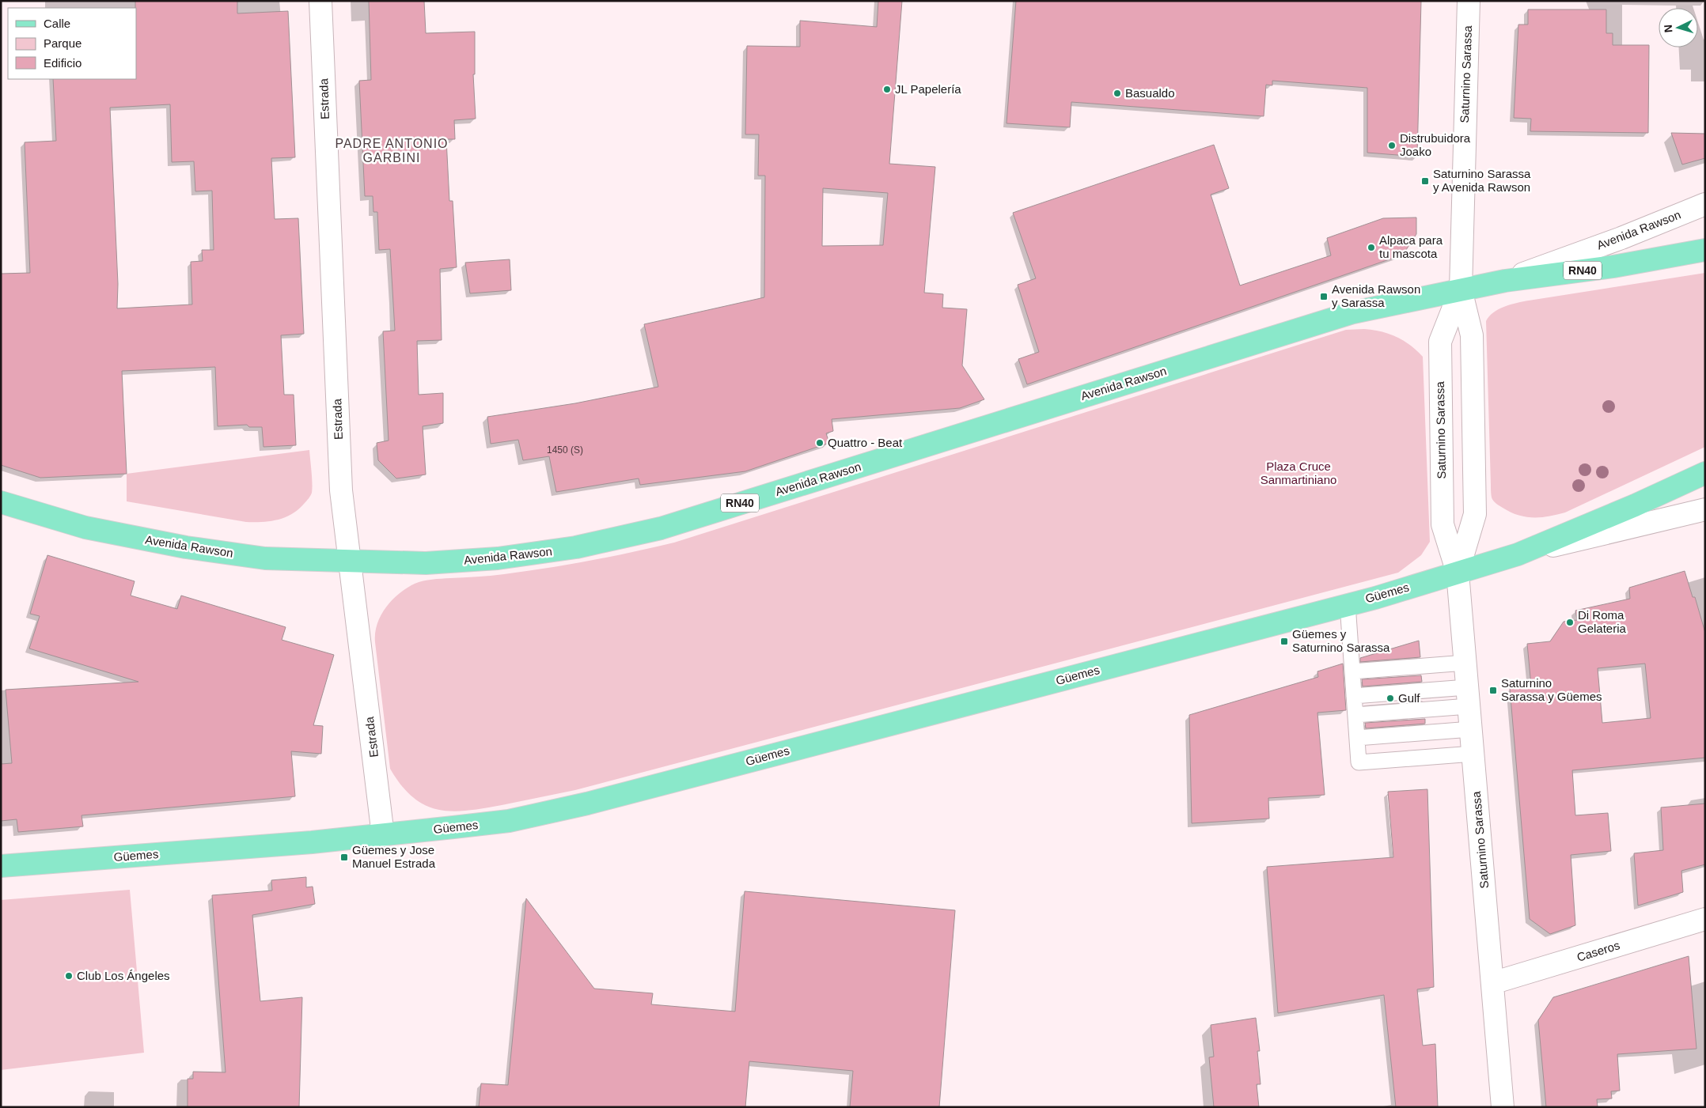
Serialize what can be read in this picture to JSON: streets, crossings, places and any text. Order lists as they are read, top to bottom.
{
  "streets": {
    "main road": ["Avenida Rawson", "RN40", "Güemes"],
    "street": ["Saturnino Sarassa", "Estrada", "Caseros"]
  },
  "crossings": [
    ["Saturnino Sarassa", "Avenida Rawson"],
    ["Saturnino Sarassa", "Güemes"],
    ["Saturnino Sarassa", "Caseros"],
    ["Estrada", "Avenida Rawson"],
    ["Estrada", "Güemes"]
  ],
  "districts": ["PADRE ANTONIO GARBINI"],
  "parks": ["Plaza Cruce Sanmartiniano"],
  "places": {
    "other": [
      "JL Papelería",
      "Basualdo",
      "Distrubuidora Joako",
      "Alpaca para tu mascota",
      "Quattro - Beat",
      "Di Roma Gelateria",
      "Gulf",
      "Club Los Ángeles"
    ],
    "transit": [
      "Saturnino Sarassa y Avenida Rawson",
      "Avenida Rawson y Sarassa",
      "Güemes y Saturnino Sarassa",
      "Saturnino Sarassa y Güemes",
      "Güemes y Jose Manuel Estrada"
    ]
  },
  "house_numbers": ["1450 (S)"],
  "legend": ["Calle", "Parque", "Edificio"],
  "north": "left"
}
